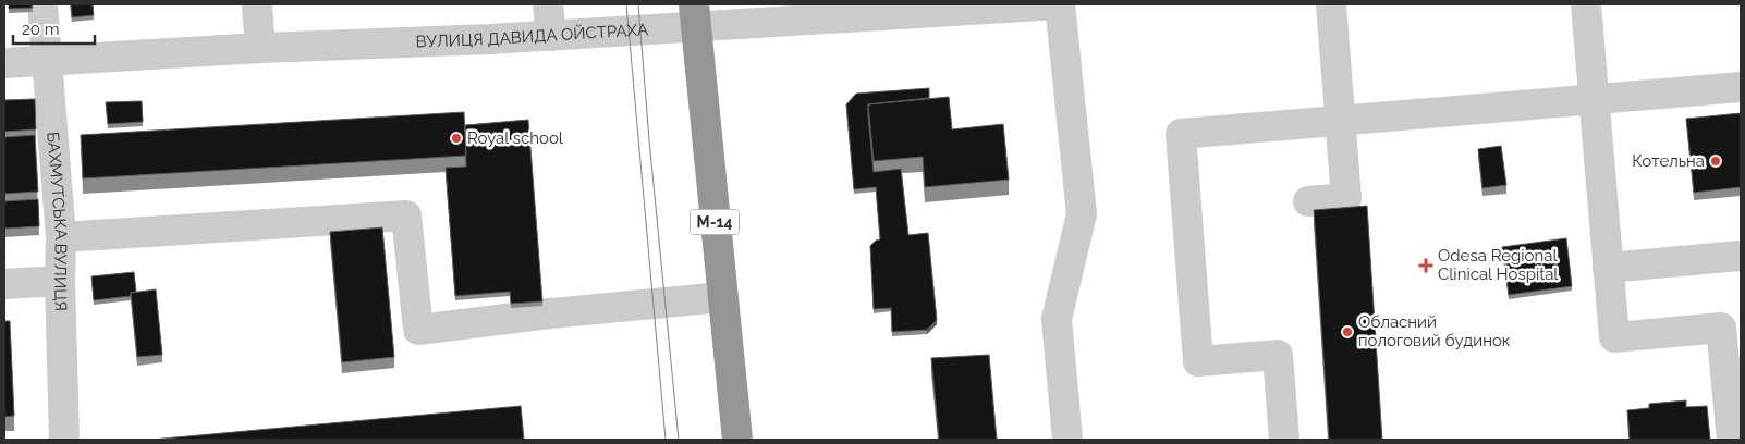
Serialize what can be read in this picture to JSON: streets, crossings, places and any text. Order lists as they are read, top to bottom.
{
  "streets": {
    "highway": ["М-14"],
    "street": ["ВУЛИЦЯ ДАВИДА ОЙСТРАХА", "БАХМУТСЬКА ВУЛИЦЯ"]
  },
  "crossings": [
    ["ВУЛИЦЯ ДАВИДА ОЙСТРАХА", "БАХМУТСЬКА ВУЛИЦЯ"],
    ["ВУЛИЦЯ ДАВИДА ОЙСТРАХА", "М-14"]
  ],
  "places": {
    "other": ["Royal school", "Котельна", "Обласний пологовий будинок"],
    "health": ["Odesa Regional Clinical Hospital"]
  },
  "scale_bar": "20 m"
}
